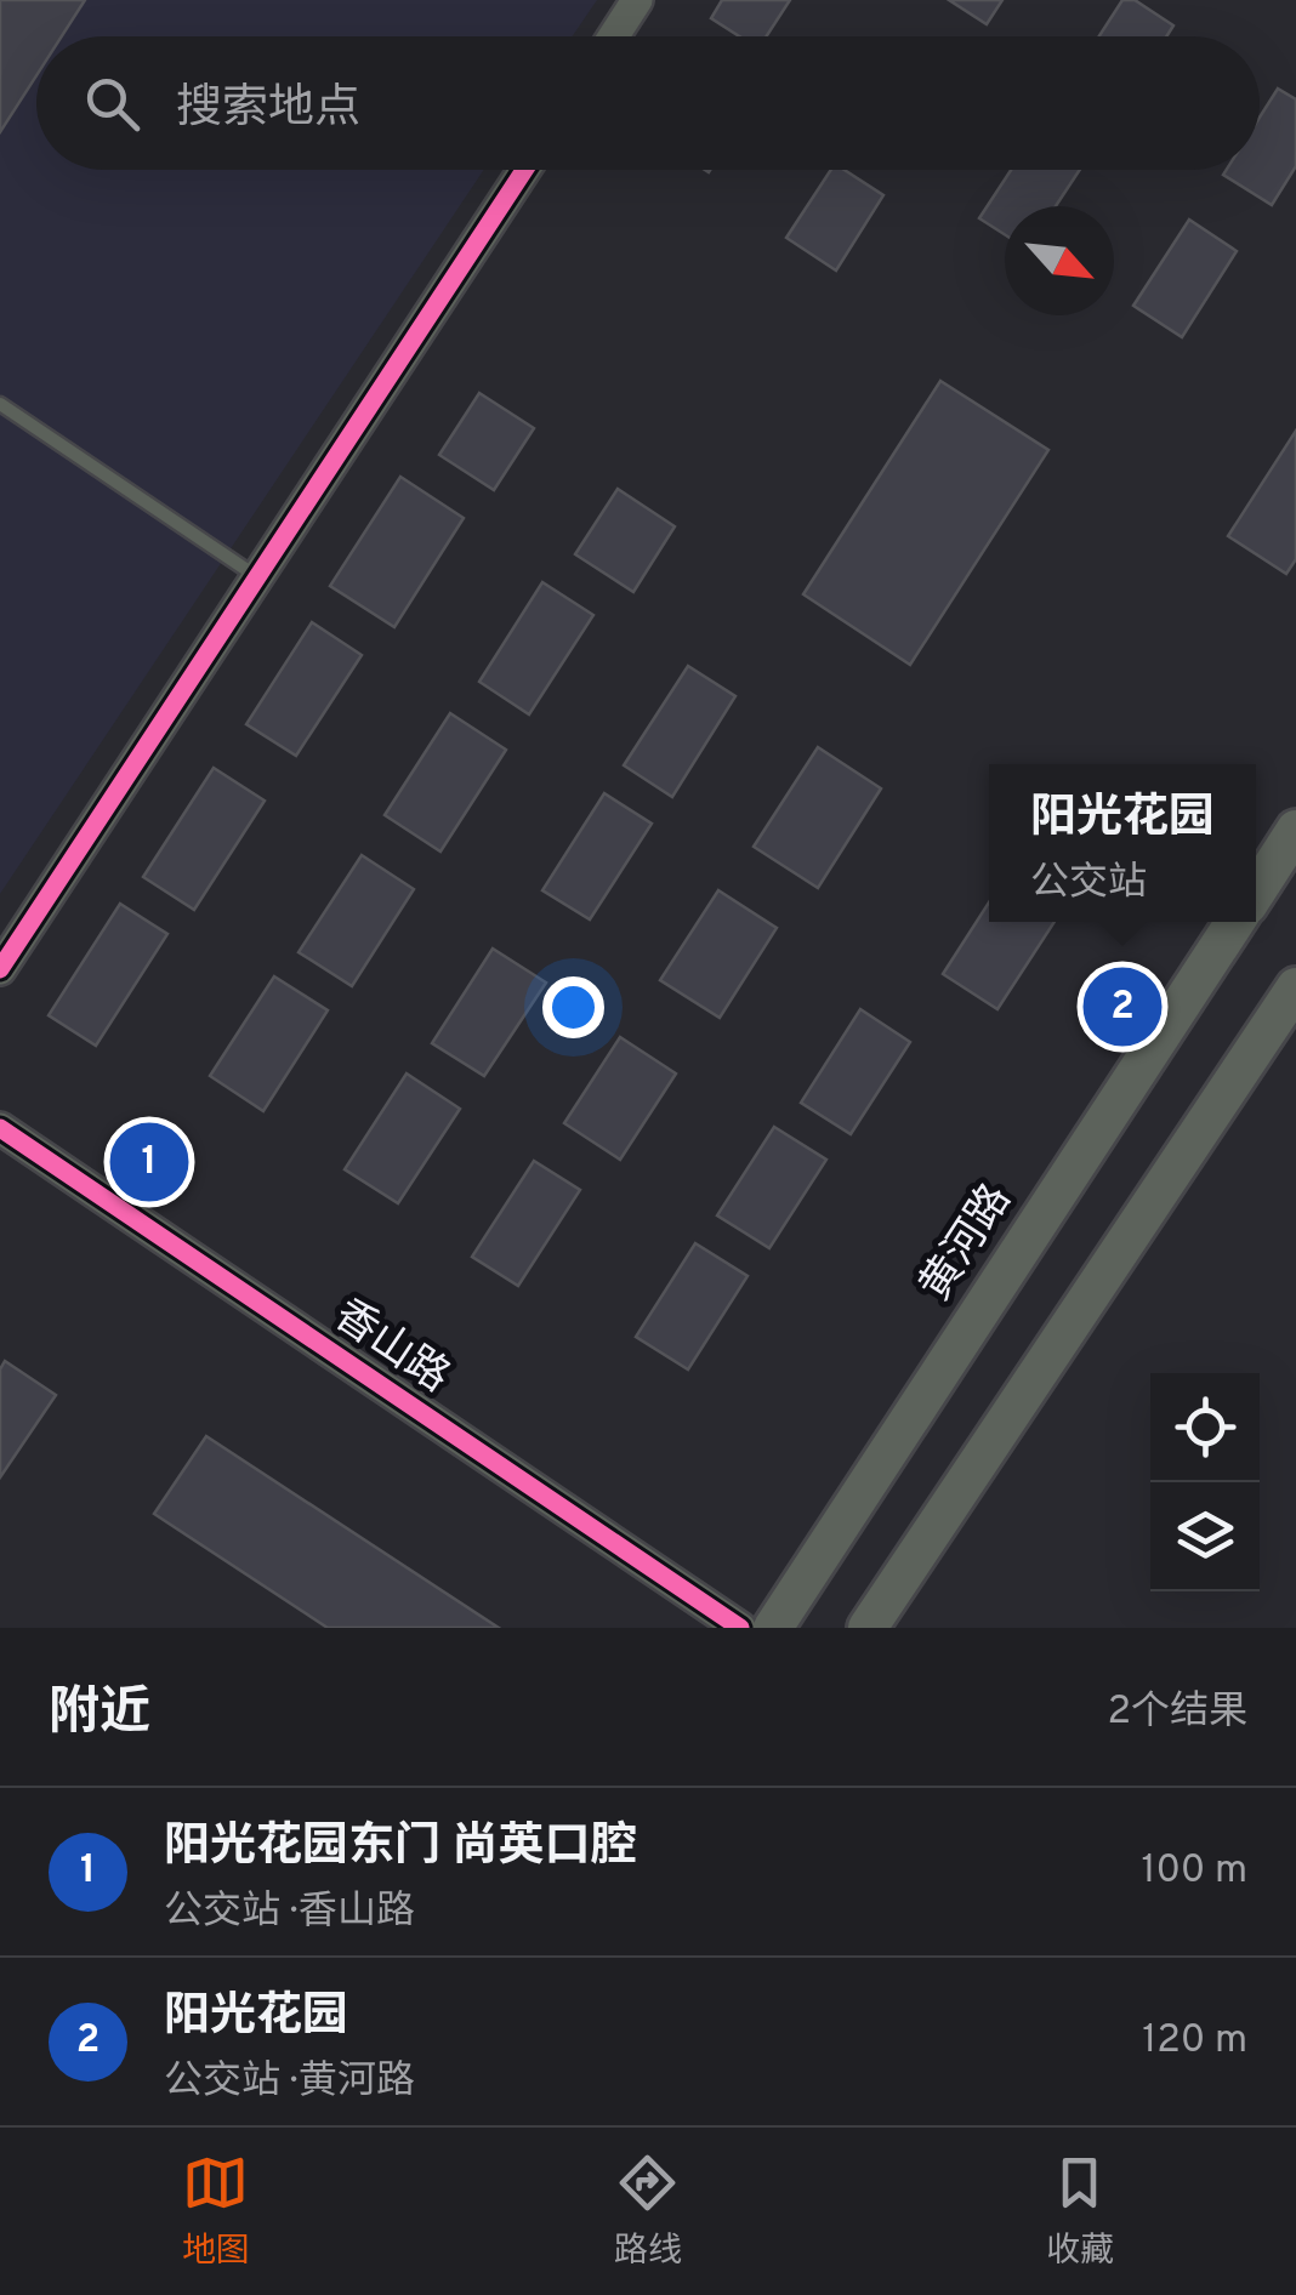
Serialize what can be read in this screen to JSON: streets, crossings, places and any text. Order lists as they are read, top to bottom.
{
  "streets": {
    "main road": ["黄河路"],
    "street": ["香山路"]
  },
  "north": "bottom right",
  "page": {
    "search": "搜索地点",
    "popup": ["阳光花园", "公交站"],
    "pins": ["2", "1"],
    "heading": ["附近", "2个结果"],
    "list": [
      {
        "mark": "1",
        "name": "阳光花园东门 尚英口腔",
        "note": "公交站 · 香山路",
        "value": "100 m"
      },
      {
        "mark": "2",
        "name": "阳光花园",
        "note": "公交站 · 黄河路",
        "value": "120 m"
      }
    ],
    "nav": ["地图", "路线", "收藏"]
  }
}
